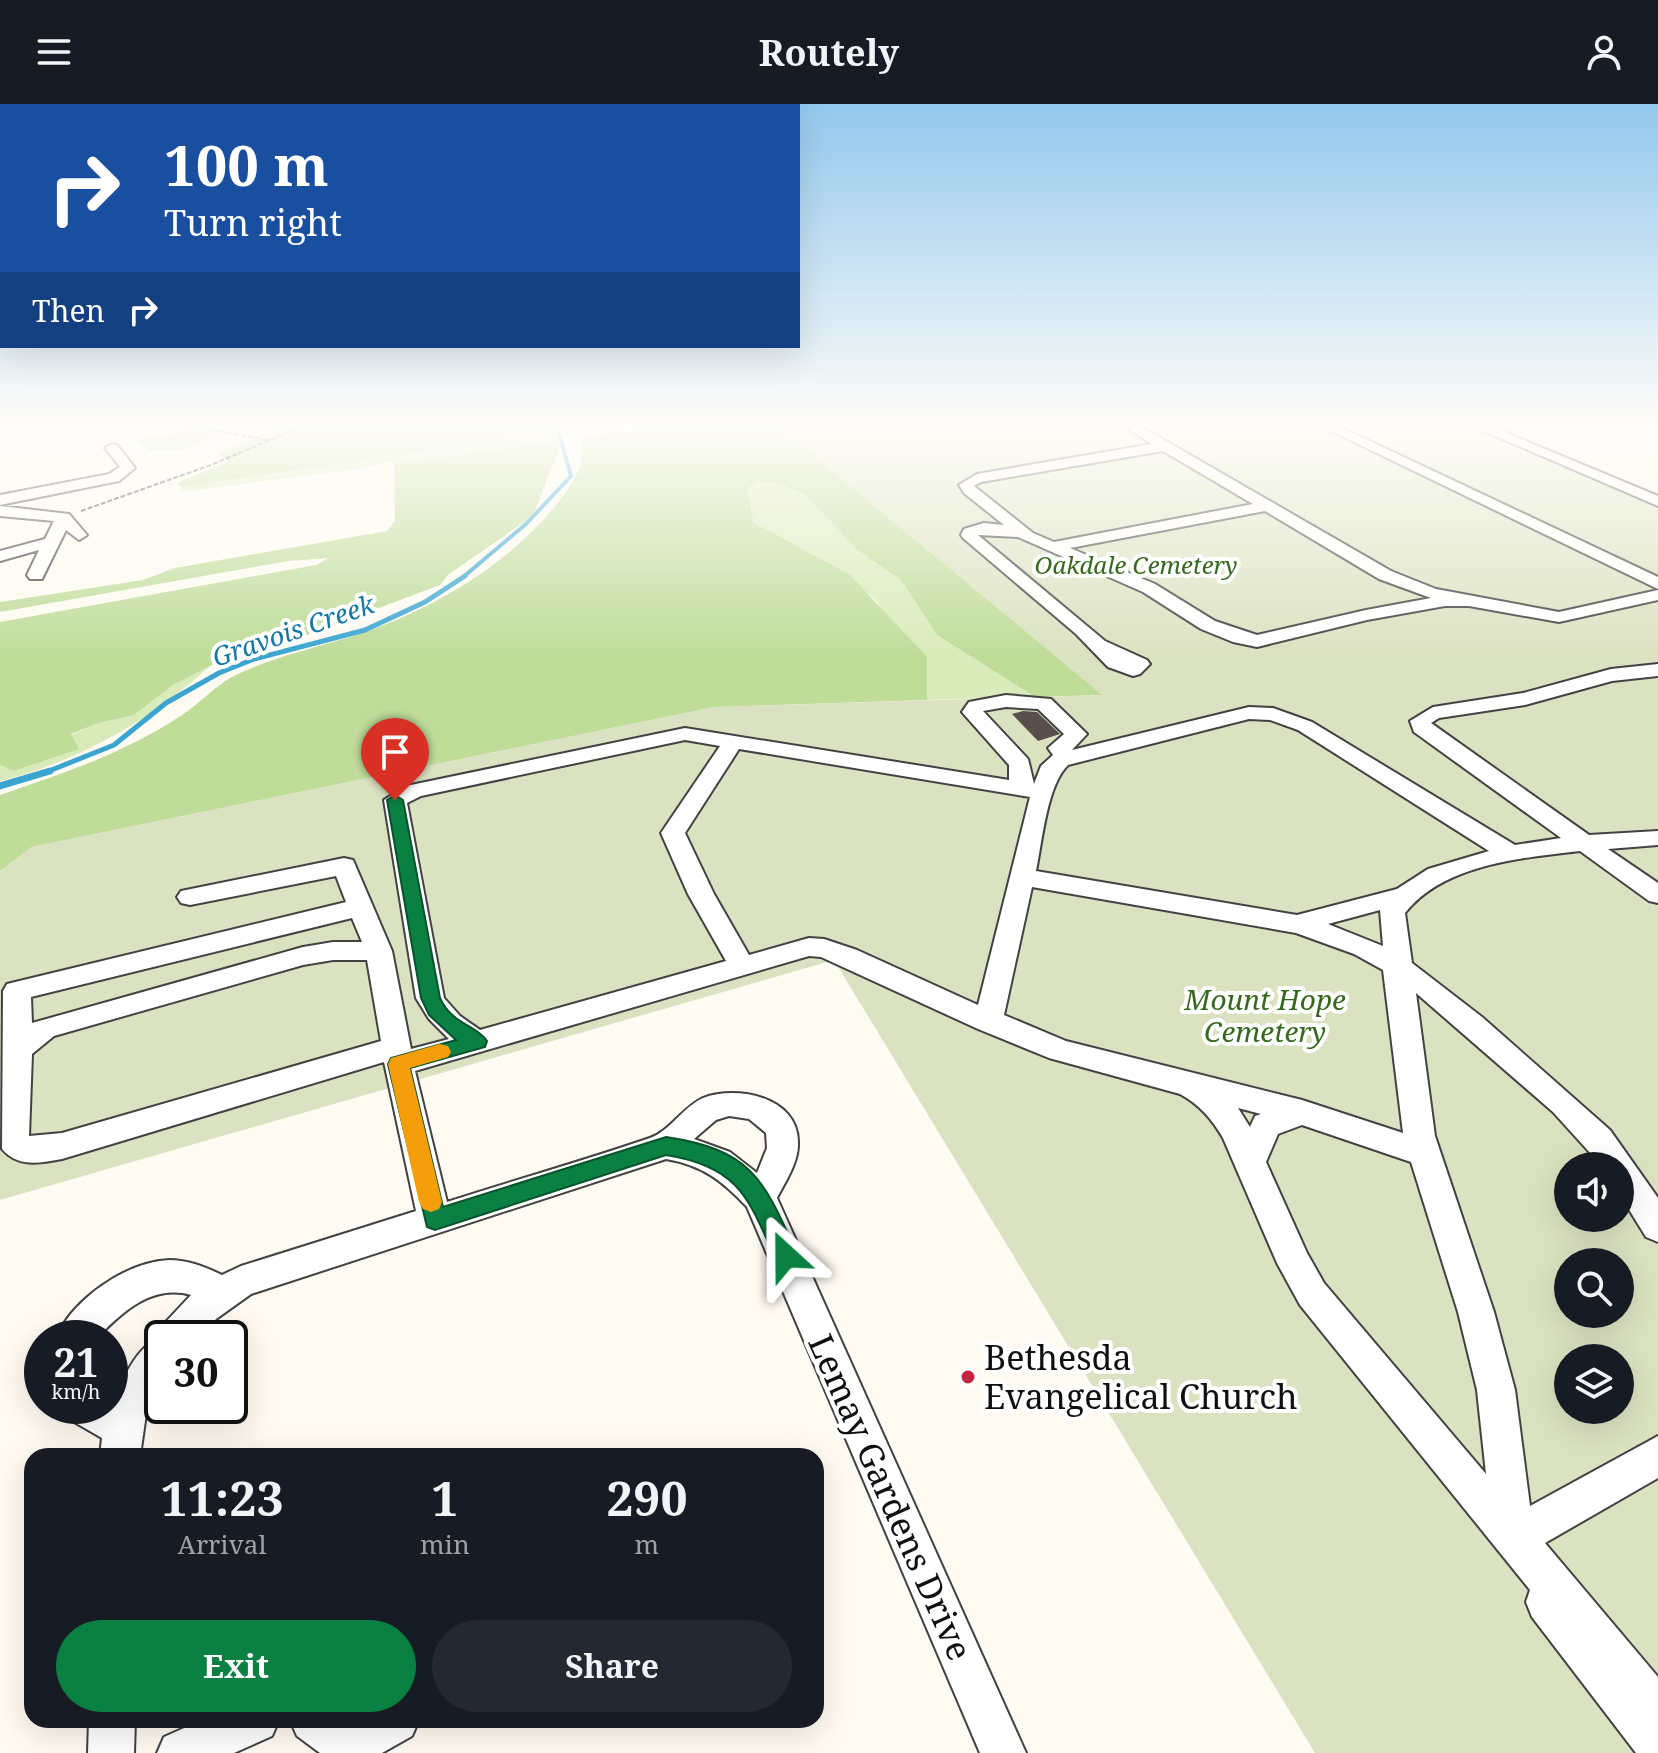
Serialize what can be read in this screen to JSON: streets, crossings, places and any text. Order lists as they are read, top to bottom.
{
  "streets": {
    "street": ["Lemay Gardens Drive"]
  },
  "water": ["Gravois Creek"],
  "parks": ["Oakdale Cemetery", "Mount Hope Cemetery"],
  "places": ["Bethesda Evangelical Church"],
  "page": {
    "header": "Routely",
    "turn": ["100 m", "Turn right"],
    "then": "Then",
    "speed": "21 km/h",
    "limit": "30",
    "eta": [
      "11:23",
      "Arrival",
      "1",
      "min",
      "290",
      "m"
    ],
    "buttons": ["Exit", "Share"]
  }
}
